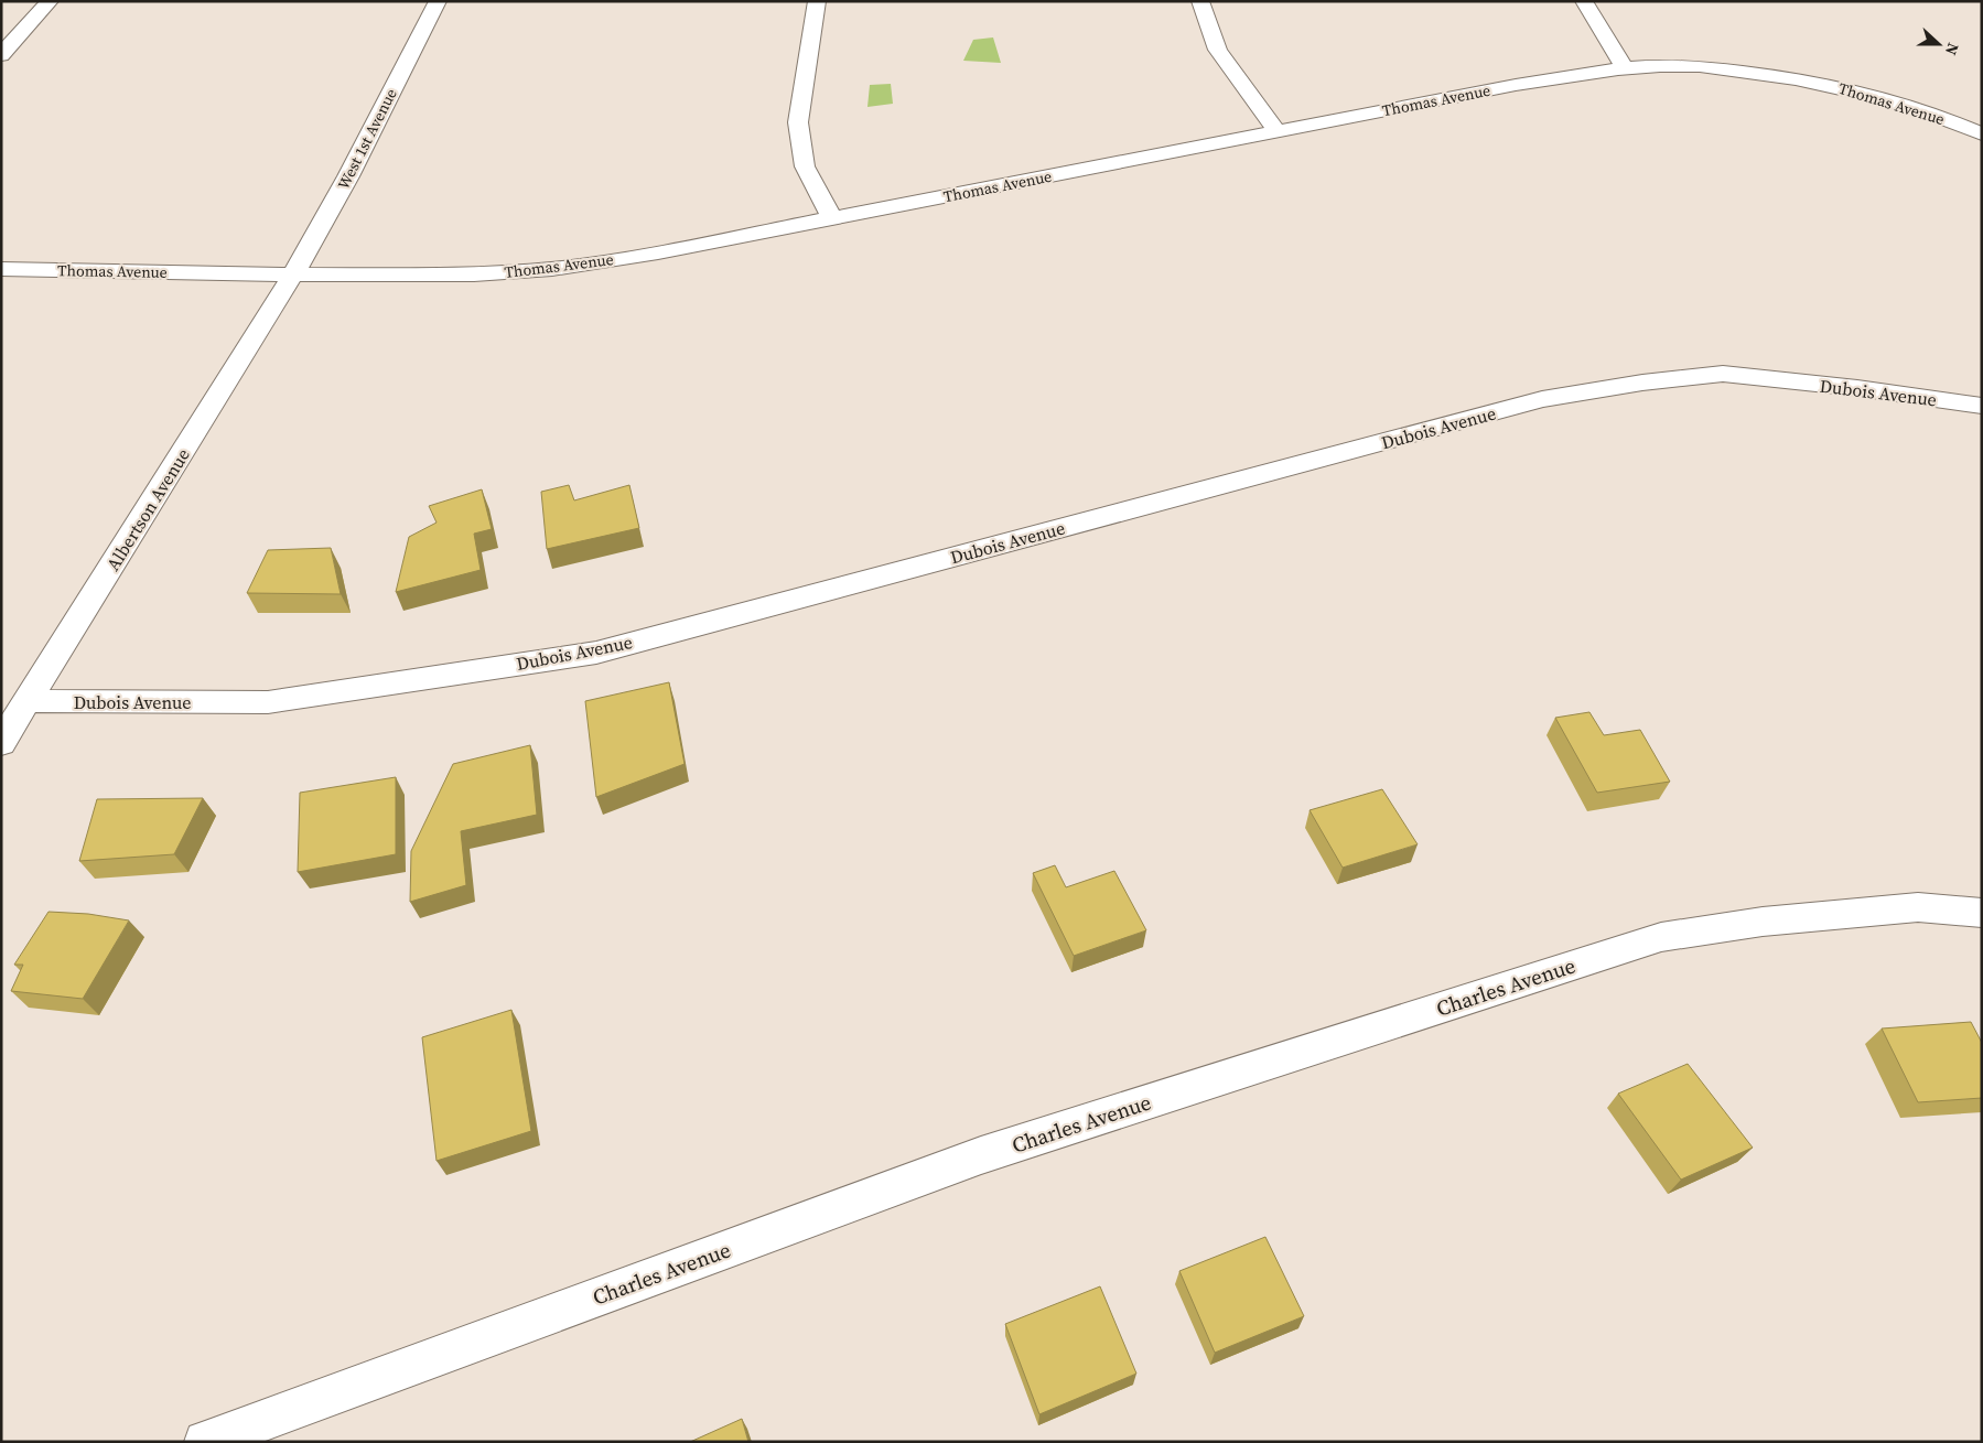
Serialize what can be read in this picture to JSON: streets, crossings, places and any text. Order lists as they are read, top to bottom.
{
  "streets": {
    "street": [
      "Thomas Avenue",
      "West 1st Avenue",
      "Dubois Avenue",
      "Albertson Avenue",
      "Charles Avenue"
    ]
  },
  "crossings": [
    ["Thomas Avenue", "West 1st Avenue"],
    ["Thomas Avenue", "Albertson Avenue"],
    ["West 1st Avenue", "Albertson Avenue"],
    ["Dubois Avenue", "Albertson Avenue"]
  ],
  "north": "right"
}
